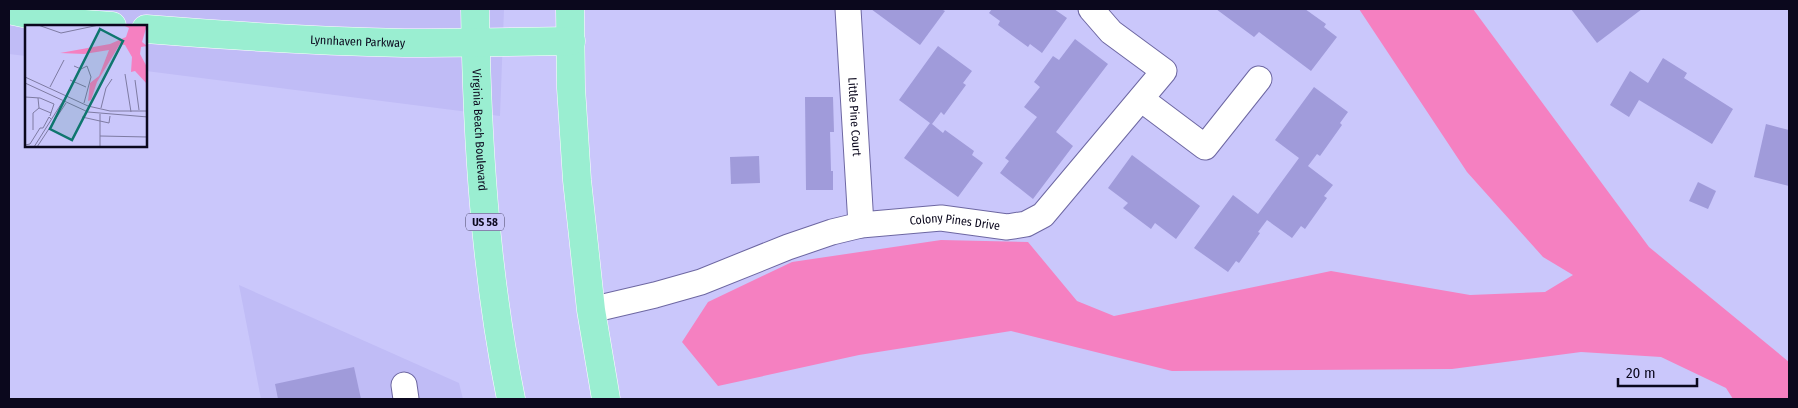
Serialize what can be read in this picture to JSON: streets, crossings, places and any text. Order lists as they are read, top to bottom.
{
  "streets": {
    "main road": ["Lynnhaven Parkway", "Virginia Beach Boulevard", "US 58"],
    "street": ["Little Pine Court", "Colony Pines Drive"]
  },
  "crossings": [
    ["Lynnhaven Parkway", "Virginia Beach Boulevard"],
    ["Little Pine Court", "Colony Pines Drive"]
  ],
  "scale_bar": "20 m"
}
